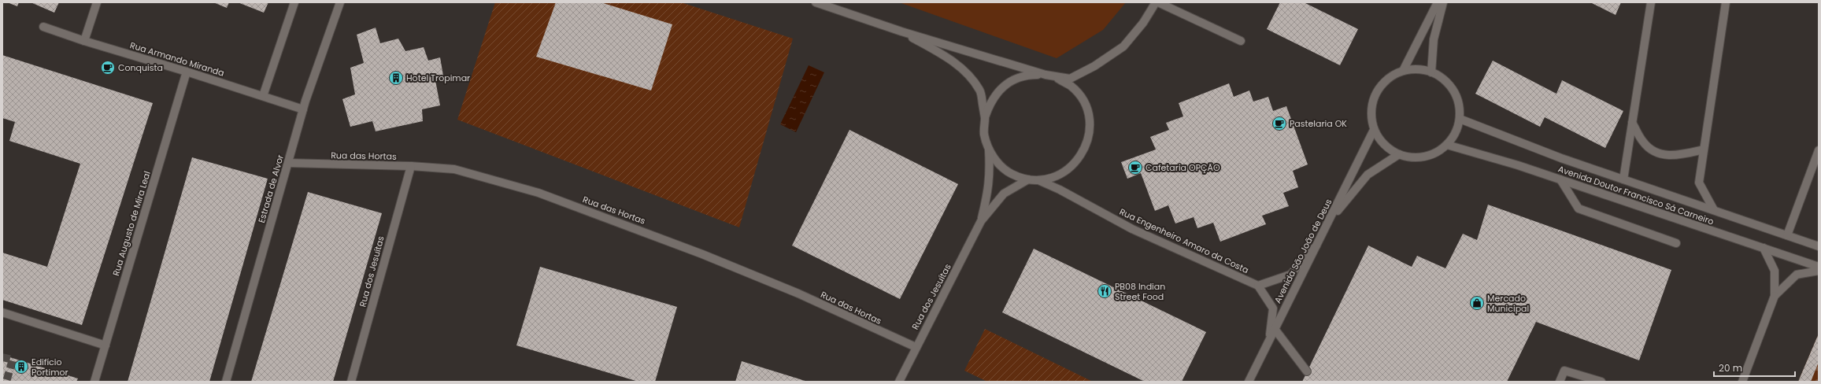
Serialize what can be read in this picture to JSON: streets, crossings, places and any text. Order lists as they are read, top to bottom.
{
  "streets": {
    "street": [
      "Rua Armando Miranda",
      "Rua das Hortas",
      "Estrada de Alvor",
      "Avenida Doutor Francisco Sá Carneiro",
      "Rua Augusto de Mira Leal",
      "Rua Engenheiro Amaro da Costa",
      "Avenida São João de Deus",
      "Rua dos Jesuítas"
    ]
  },
  "crossings": [
    ["Rua Armando Miranda", "Estrada de Alvor"],
    ["Rua Armando Miranda", "Rua Augusto de Mira Leal"],
    ["Rua das Hortas", "Estrada de Alvor"],
    ["Rua das Hortas", "Rua dos Jesuítas"],
    ["Avenida Doutor Francisco Sá Carneiro", "Avenida São João de Deus"]
  ],
  "places": {
    "cafe": ["Conquista", "Pastelaria OK", "Cafetaria OPÇÃO"],
    "building": ["Hotel Tropimar", "Edifício Portimor"],
    "restaurant": ["PB08 Indian Street Food"],
    "shop": ["Mercado Municipal"]
  },
  "scale_bar": "20 m"
}
